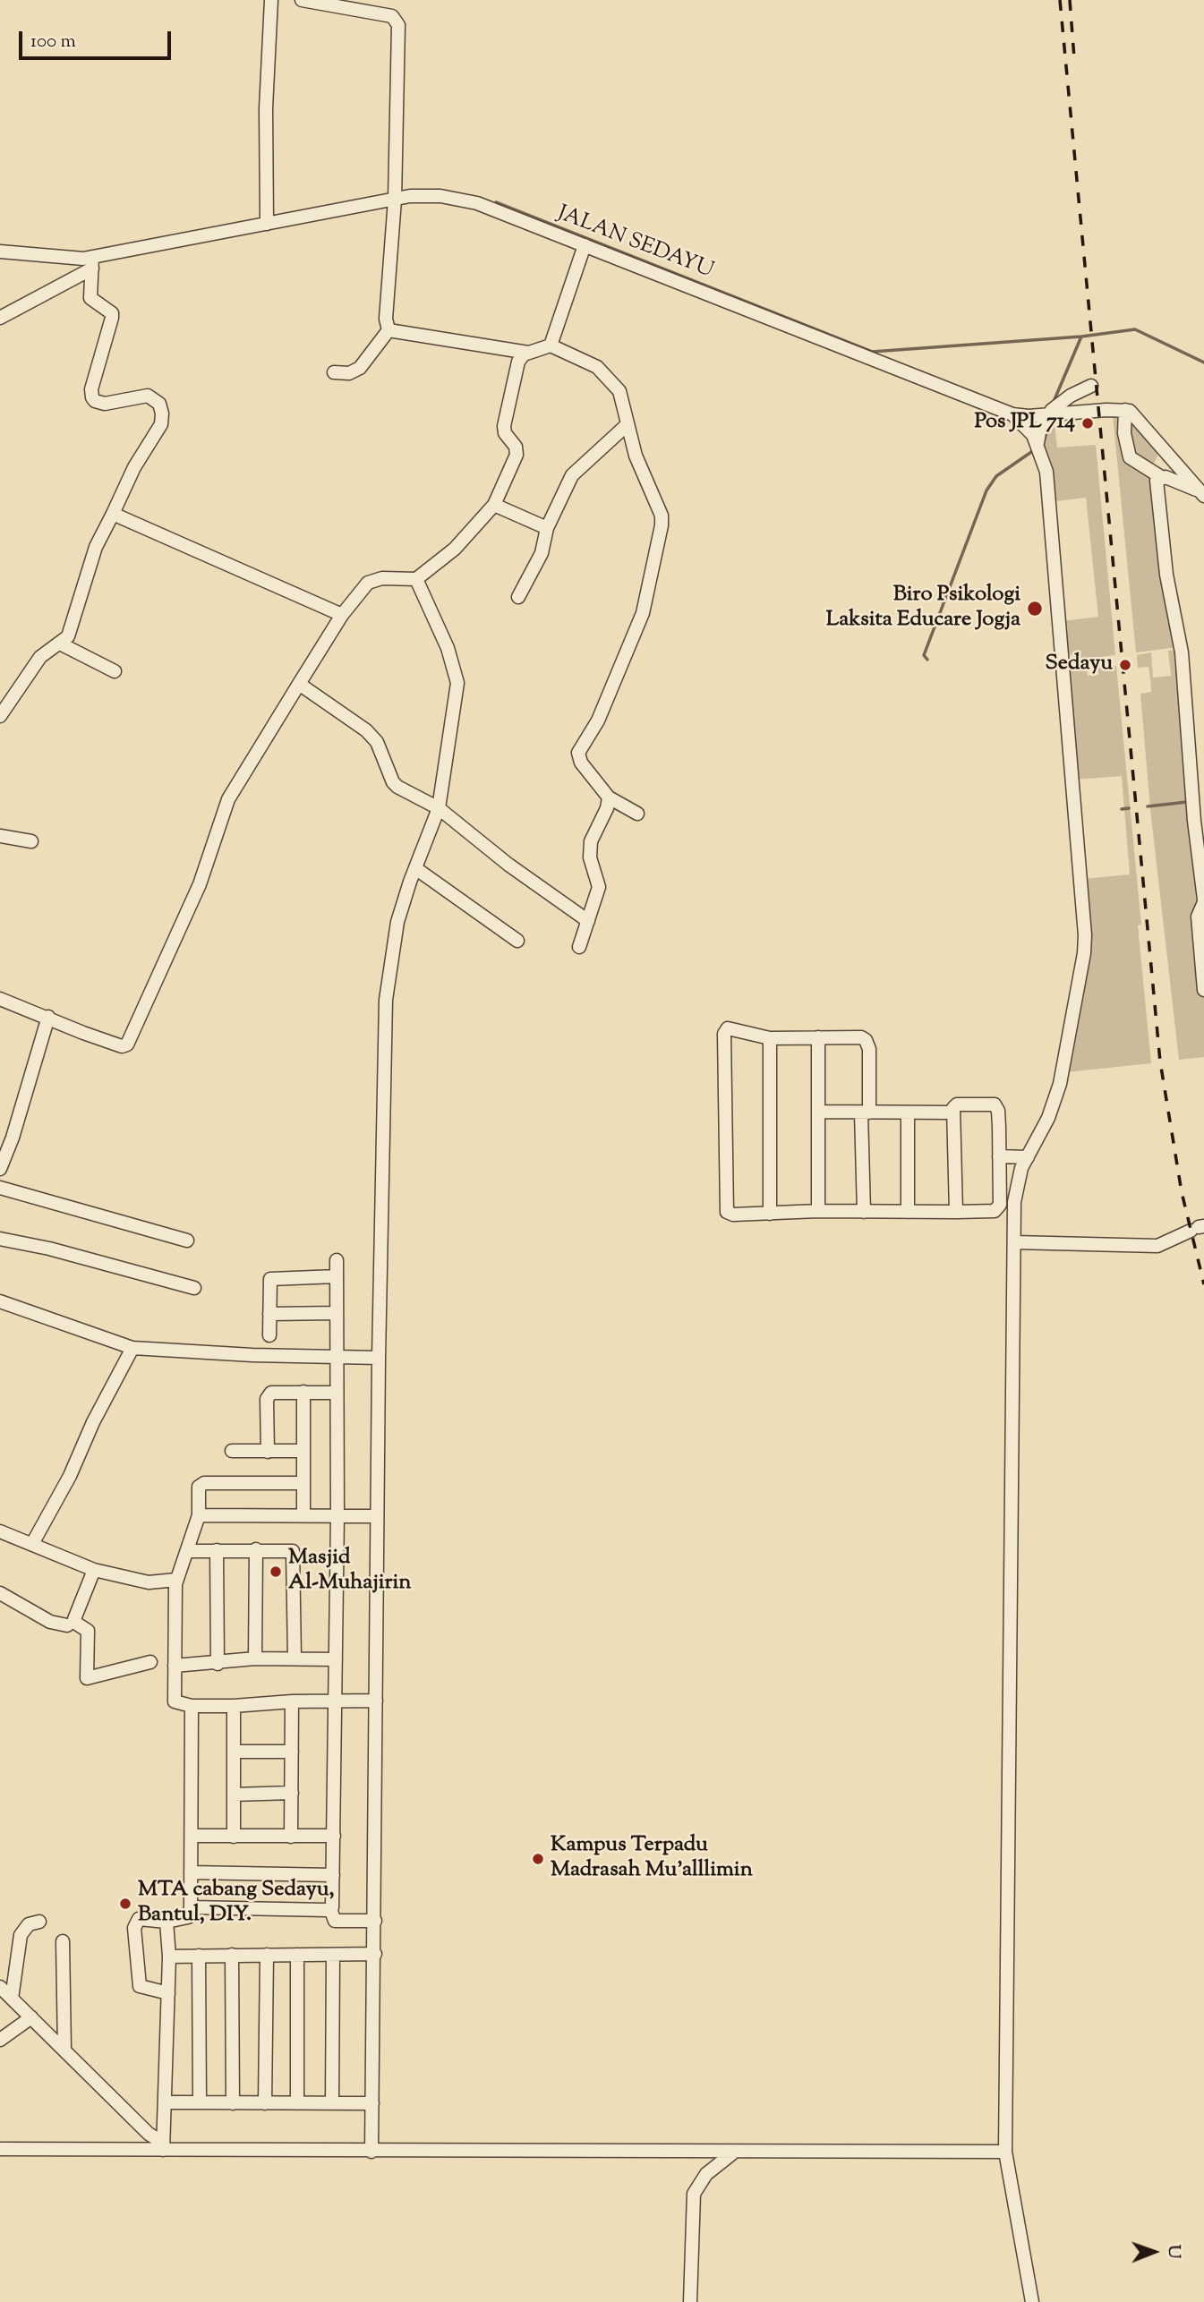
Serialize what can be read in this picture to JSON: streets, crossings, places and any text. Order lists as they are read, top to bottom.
{
  "streets": {
    "street": ["JALAN SEDAYU"]
  },
  "places": [
    "Pos JPL 714",
    "Biro Psikologi Laksita Educare Jogja",
    "Sedayu",
    "Masjid Al-Muhajirin",
    "Kampus Terpadu Madrasah Mu'alllimin",
    "MTA cabang Sedayu, Bantul, DIY."
  ],
  "scale_bar": "100 m",
  "north": "right"
}
